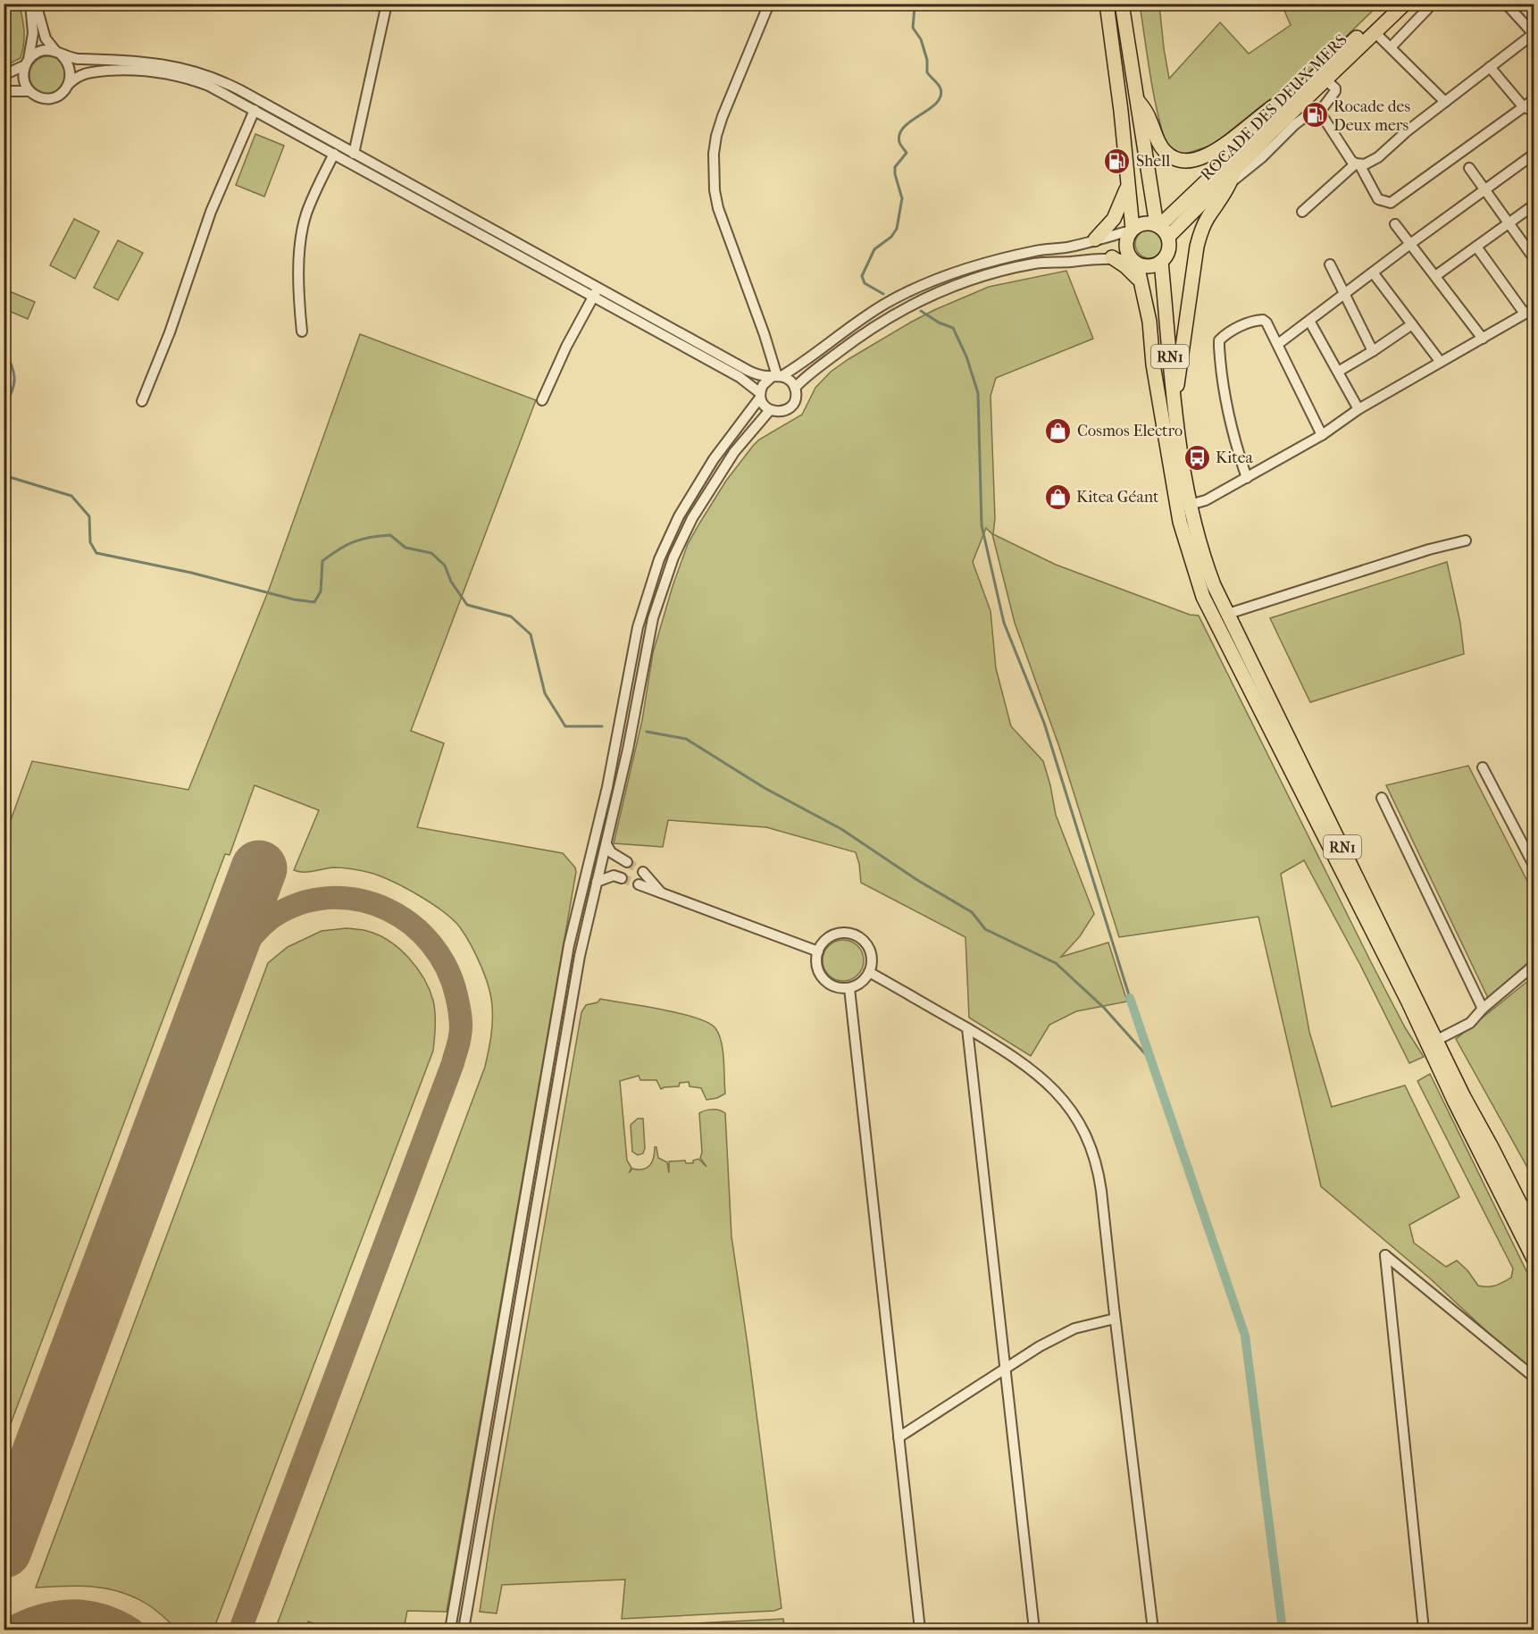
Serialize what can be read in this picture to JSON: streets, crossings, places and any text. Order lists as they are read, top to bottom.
{
  "streets": {
    "highway": ["ROCADE DES DEUX MERS", "RN1"]
  },
  "crossings": [
    ["ROCADE DES DEUX MERS", "RN1"]
  ],
  "places": {
    "fuel station": ["Rocade des Deux mers", "Shell"],
    "shop": ["Cosmos Electro", "Kitea Géant"],
    "bus stop": ["Kitea"]
  }
}
